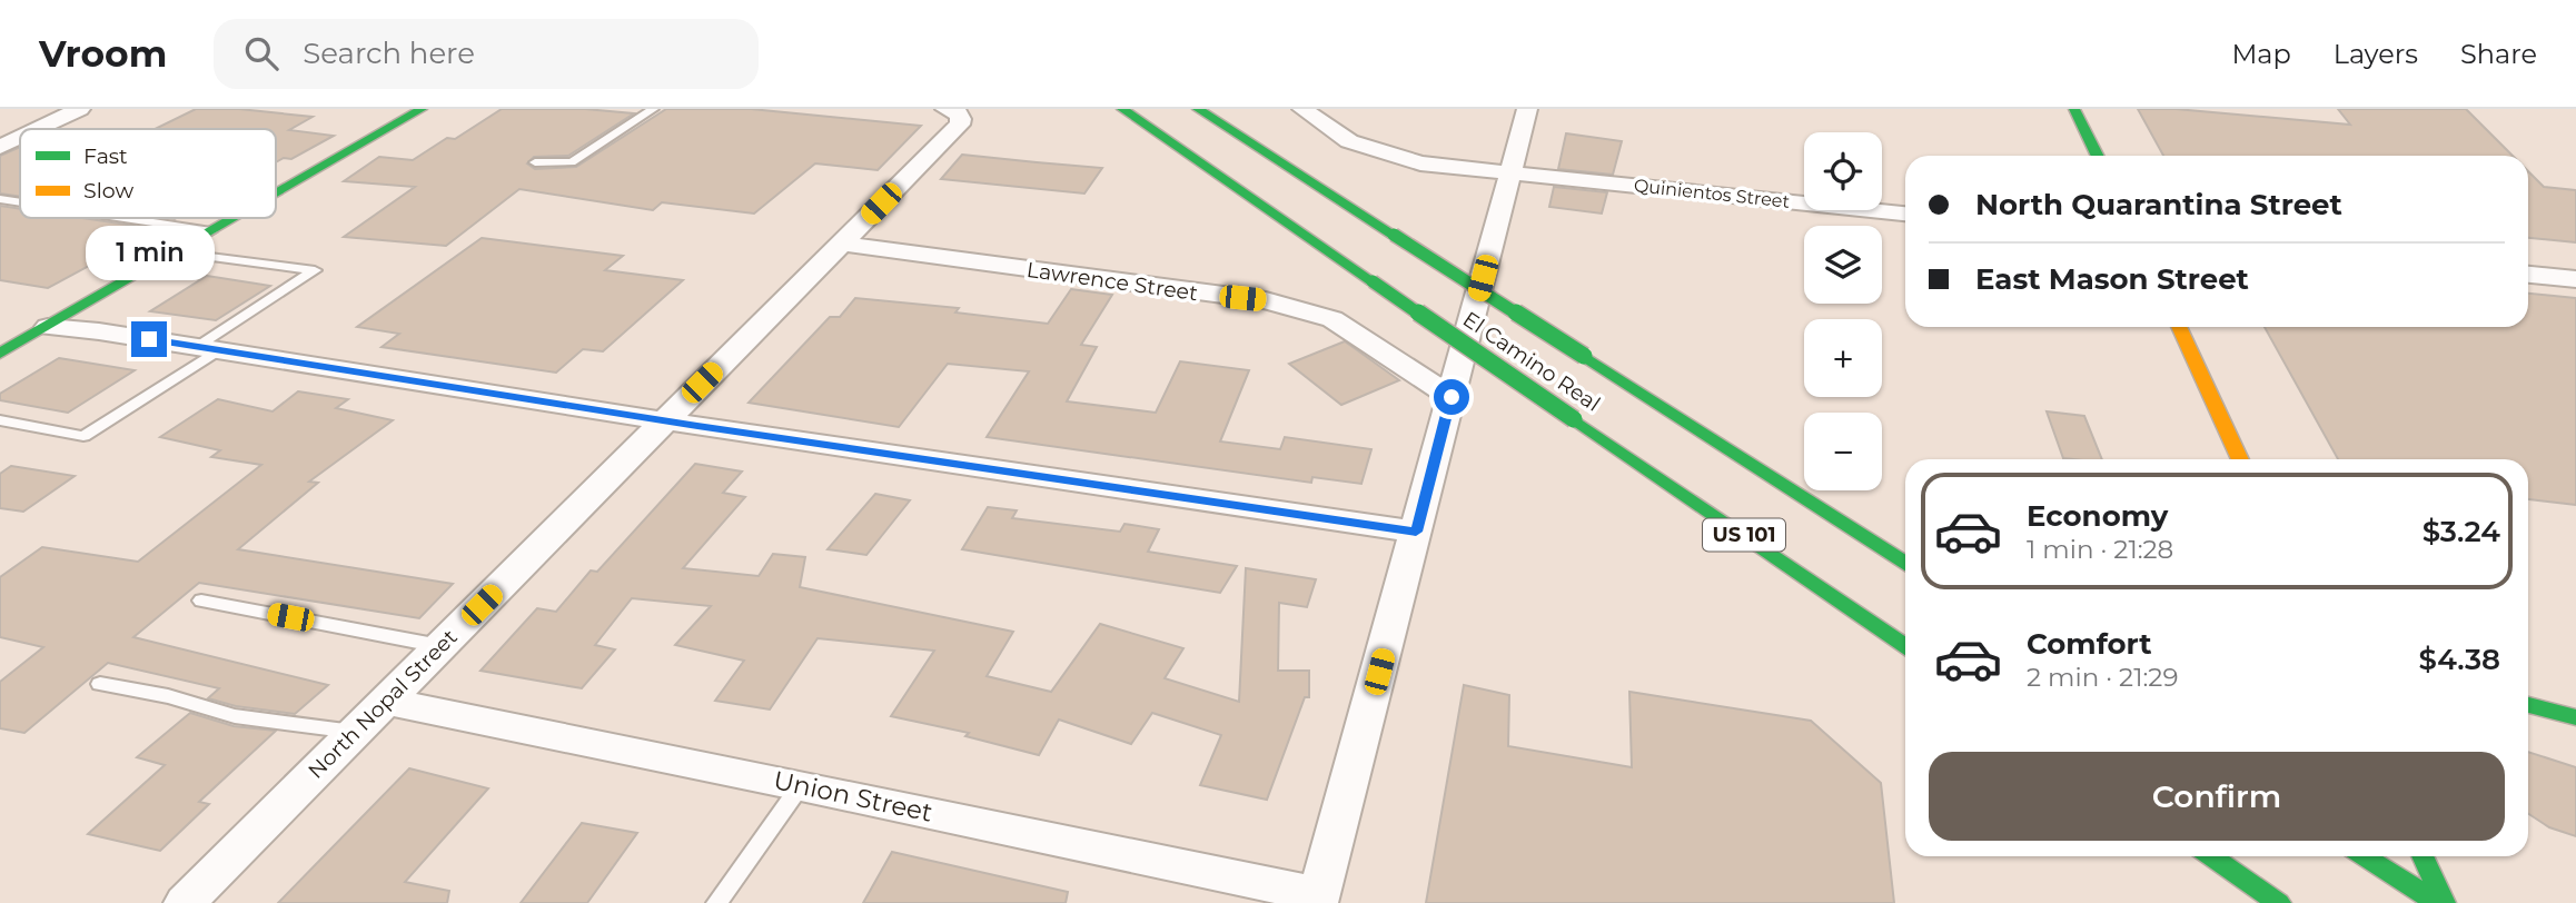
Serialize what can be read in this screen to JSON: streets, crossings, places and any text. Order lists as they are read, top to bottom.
{
  "streets": {
    "main road": ["El Camino Real", "US 101"],
    "street": [
      "Quinientos Street",
      "Lawrence Street",
      "North Nopal Street",
      "Union Street"
    ]
  },
  "crossings": [
    ["Lawrence Street", "North Nopal Street"],
    ["North Nopal Street", "Union Street"]
  ],
  "legend": ["Fast", "Slow"],
  "page": {
    "header": "Vroom",
    "search": "Search here",
    "nav": ["Map", "Layers", "Share"],
    "map_buttons": ["+", "−"],
    "banner": ["North Quarantina Street", "East Mason Street"],
    "bubble": "1 min",
    "list": [
      {
        "name": "Economy",
        "note": "1 min · 21:28",
        "value": "$3.24"
      },
      {
        "name": "Comfort",
        "note": "2 min · 21:29",
        "value": "$4.38"
      }
    ],
    "buttons": "Confirm"
  }
}
